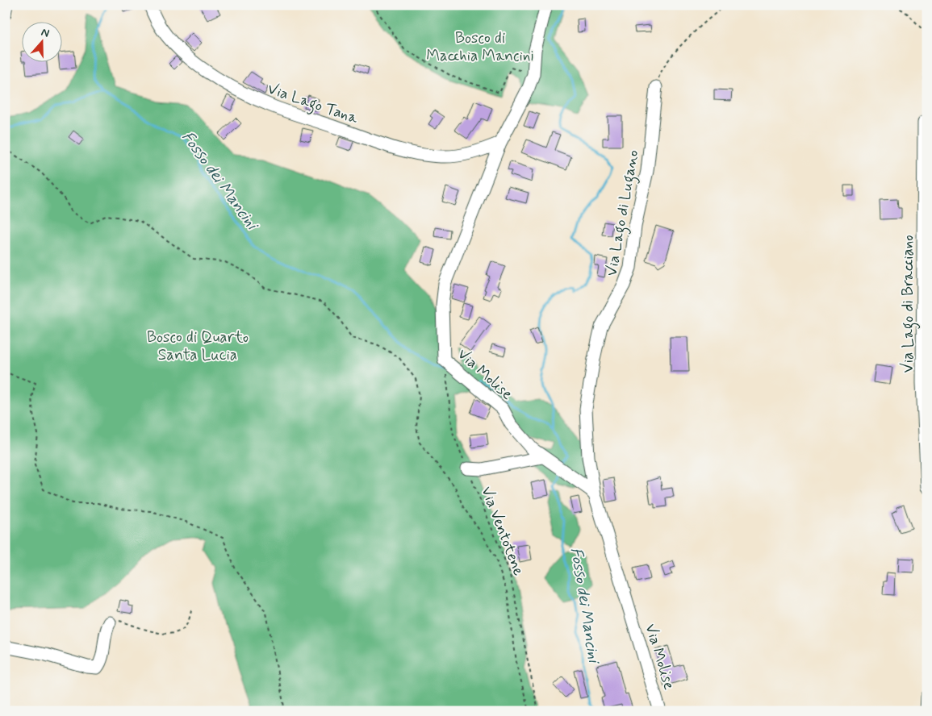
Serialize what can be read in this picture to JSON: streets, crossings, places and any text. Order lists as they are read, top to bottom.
{
  "streets": {
    "street": [
      "Via Lago Tana",
      "Via Lago di Lugano",
      "Via Lago di Bracciano",
      "Via Molise"
    ],
    "path": ["Via Ventotene"]
  },
  "crossings": [
    ["Via Lago Tana", "Via Molise"],
    ["Via Lago di Lugano", "Via Molise"],
    ["Via Molise", "Via Ventotene"]
  ],
  "water": ["Fosso dei Mancini"],
  "parks": ["Bosco di Macchia Mancini", "Bosco di Quarto Santa Lucia"],
  "north": "top"
}
